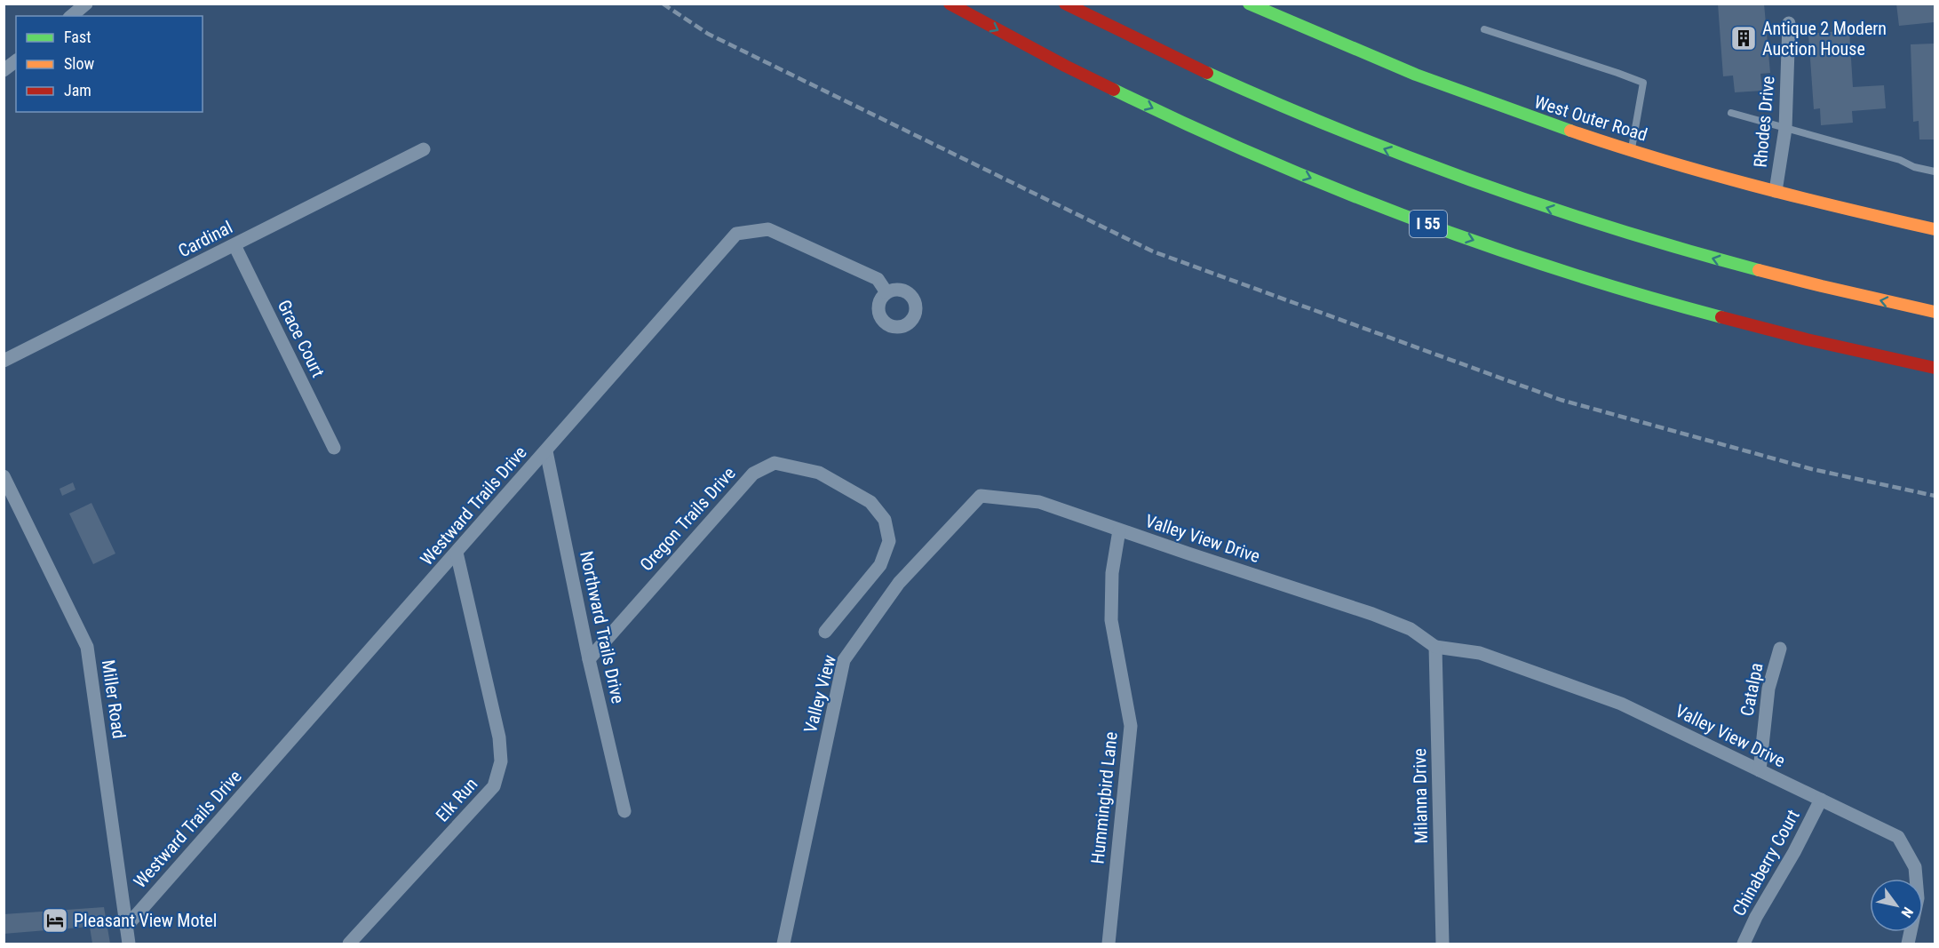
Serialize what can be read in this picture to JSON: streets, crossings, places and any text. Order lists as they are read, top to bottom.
{
  "streets": {
    "main road": ["West Outer Road", "I 55"],
    "street": [
      "Rhodes Drive",
      "Cardinal",
      "Grace Court",
      "Westward Trails Drive",
      "Oregon Trails Drive",
      "Valley View Drive",
      "Northward Trails Drive",
      "Catalpa",
      "Valley View",
      "Miller Road",
      "Milanna Drive",
      "Hummingbird Lane",
      "Elk Run",
      "Chinaberry Court"
    ]
  },
  "crossings": [
    ["West Outer Road", "Rhodes Drive"],
    ["Cardinal", "Grace Court"],
    ["Westward Trails Drive", "Northward Trails Drive"],
    ["Westward Trails Drive", "Miller Road"],
    ["Westward Trails Drive", "Elk Run"],
    ["Oregon Trails Drive", "Northward Trails Drive"],
    ["Valley View Drive", "Catalpa"],
    ["Valley View Drive", "Valley View"],
    ["Valley View Drive", "Milanna Drive"],
    ["Valley View Drive", "Hummingbird Lane"],
    ["Valley View Drive", "Chinaberry Court"]
  ],
  "places": {
    "building": ["Antique 2 Modern Auction House"],
    "hotel": ["Pleasant View Motel"]
  },
  "legend": ["Fast", "Slow", "Jam"],
  "north": "bottom right"
}
